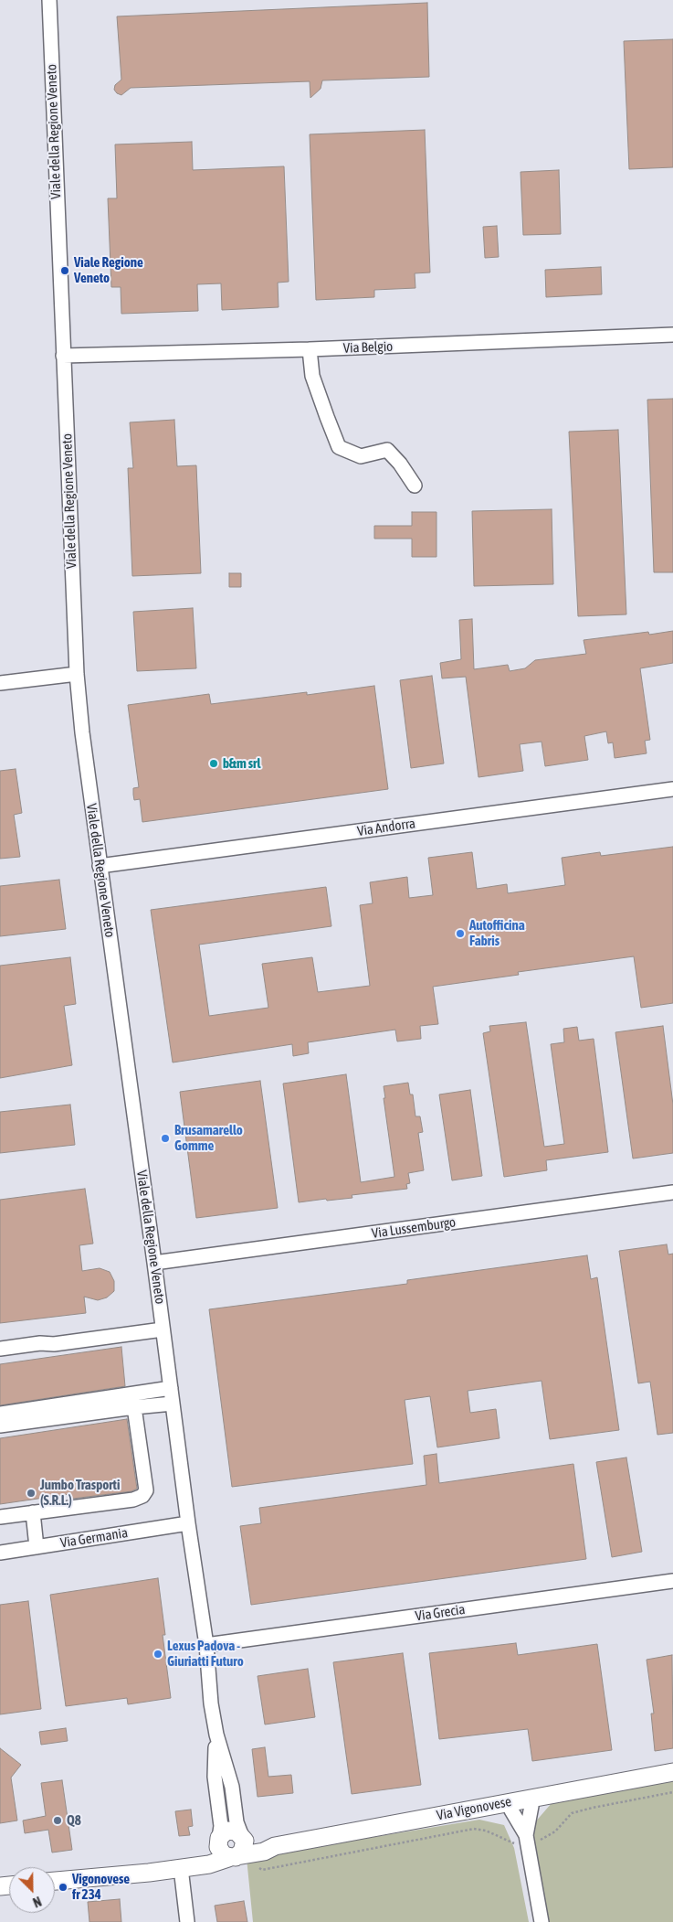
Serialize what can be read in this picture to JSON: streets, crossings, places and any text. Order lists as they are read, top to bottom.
{
  "streets": {
    "main road": ["Via Vigonovese"],
    "street": [
      "Viale della Regione Veneto",
      "Via Belgio",
      "Via Andorra",
      "Via Lussemburgo",
      "Via Germania",
      "Via Grecia"
    ]
  },
  "crossings": [
    ["Viale della Regione Veneto", "Via Belgio"],
    ["Viale della Regione Veneto", "Via Andorra"],
    ["Viale della Regione Veneto", "Via Lussemburgo"],
    ["Viale della Regione Veneto", "Via Germania"],
    ["Viale della Regione Veneto", "Via Grecia"],
    ["Viale della Regione Veneto", "Via Vigonovese"]
  ],
  "places": [
    "Viale Regione Veneto",
    "b&m srl",
    "Autofficina Fabris",
    "Brusamarello Gomme",
    "Jumbo Trasporti (S.R.L.)",
    "Lexus Padova - Giuriatti Futuro",
    "Q8",
    "Vigonovese fr 234"
  ],
  "north": "bottom right"
}
